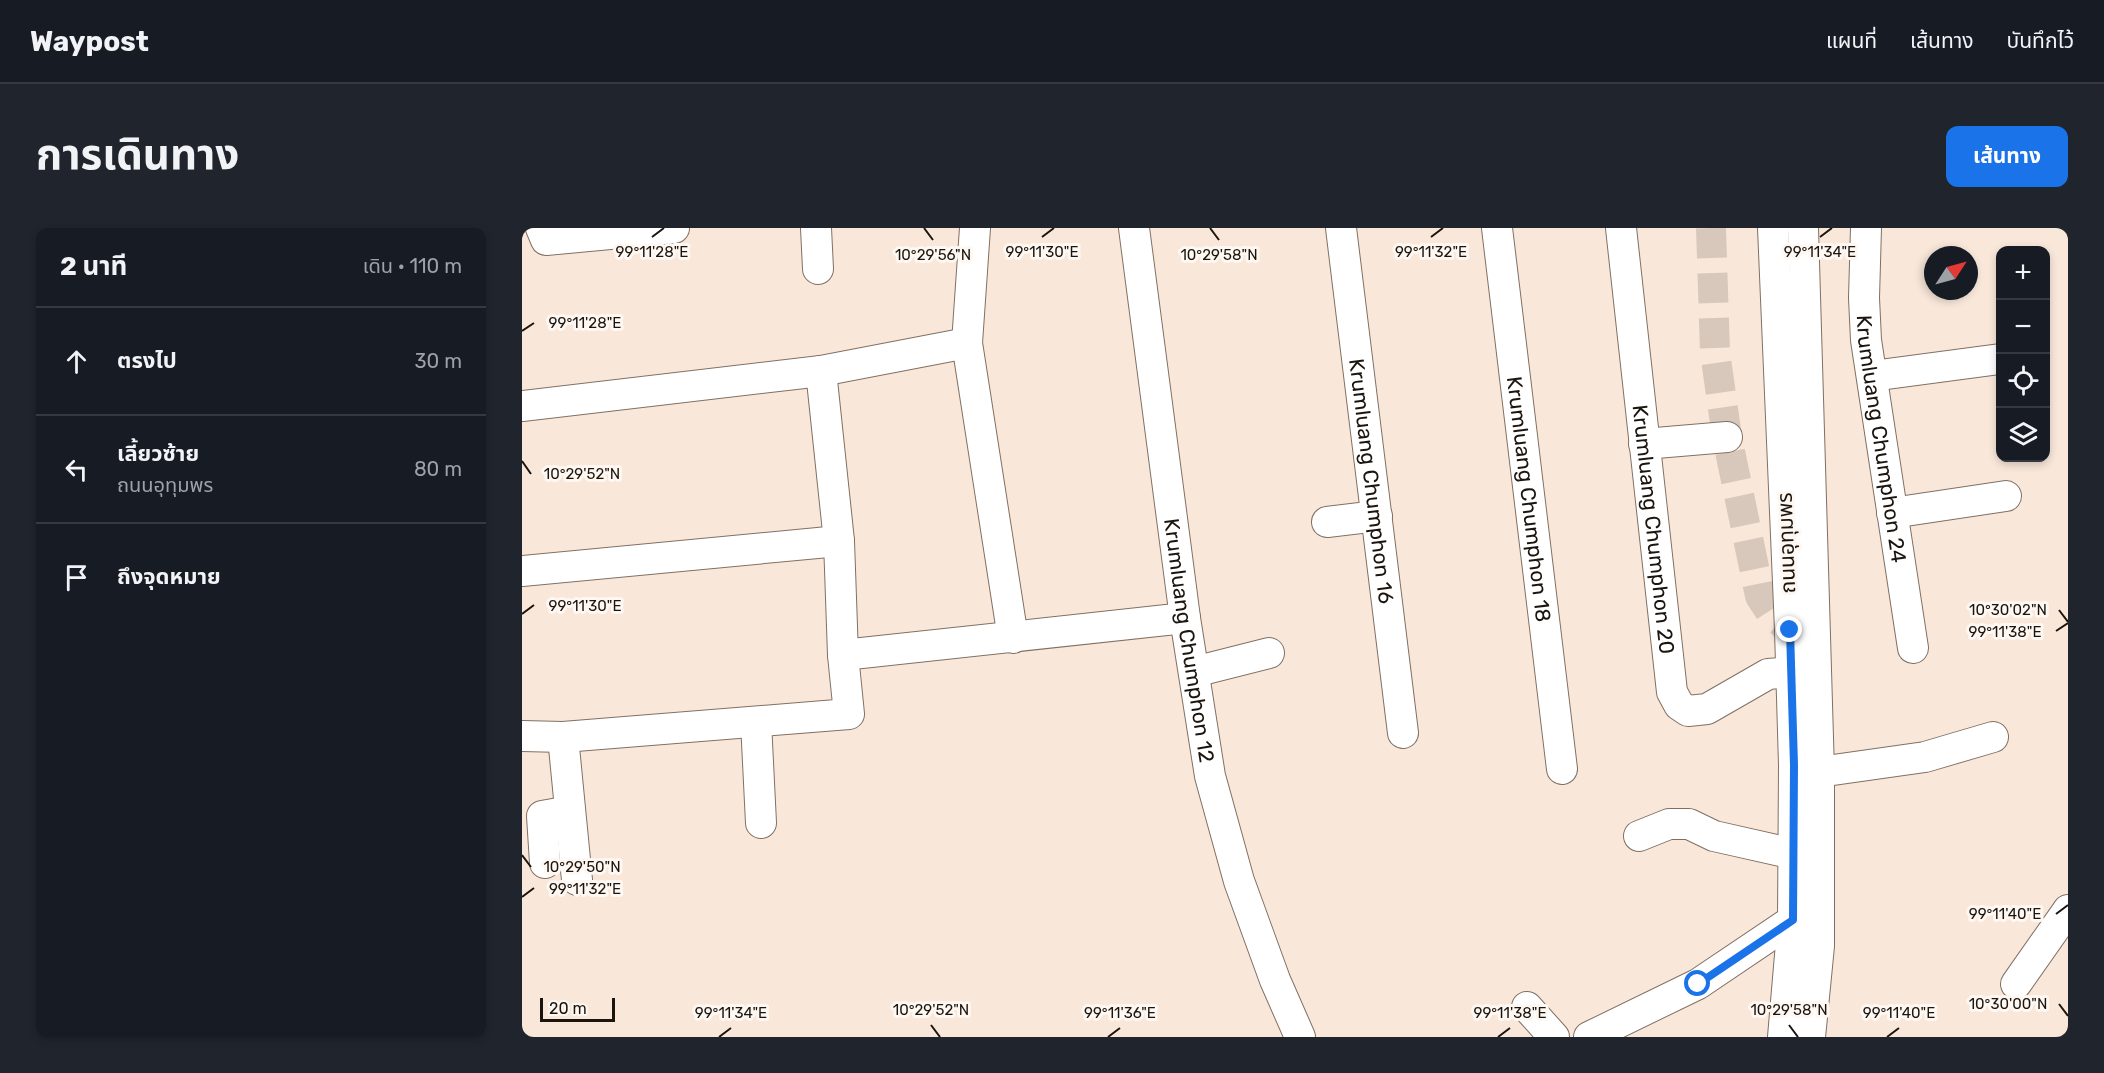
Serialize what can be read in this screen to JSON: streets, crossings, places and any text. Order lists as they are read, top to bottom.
{
  "streets": {
    "street": [
      "Krumluang Chumphon 24",
      "Krumluang Chumphon 16",
      "Krumluang Chumphon 18",
      "Krumluang Chumphon 20",
      "ถนนอุทุมพร",
      "Krumluang Chumphon 12"
    ]
  },
  "crossings": [
    ["Krumluang Chumphon 20", "ถนนอุทุมพร"]
  ],
  "scale_bar": "20 m",
  "north": "top right",
  "page": {
    "header": "Waypost",
    "nav": ["แผนที่", "เส้นทาง", "บันทึกไว้"],
    "title": "การเดินทาง",
    "buttons": "เส้นทาง",
    "heading": ["2 นาที", "เดิน · 110 m"],
    "map_buttons": ["+", "−"],
    "list": [
      ["ตรงไป", "30 m"],
      ["เลี้ยวซ้าย", "ถนนอุทุมพร", "80 m"],
      "ถึงจุดหมาย"
    ],
    "scale": "20 m"
  },
  "coordinates": [
    "99°11'34\"E",
    "99°11'28\"E",
    "99°11'30\"E",
    "99°11'32\"E",
    "10°29'56\"N",
    "10°29'58\"N",
    "10°29'52\"N",
    "10°30'02\"N",
    "99°11'38\"E",
    "10°29'50\"N",
    "99°11'40\"E",
    "10°30'00\"N",
    "99°11'36\"E"
  ]
}
